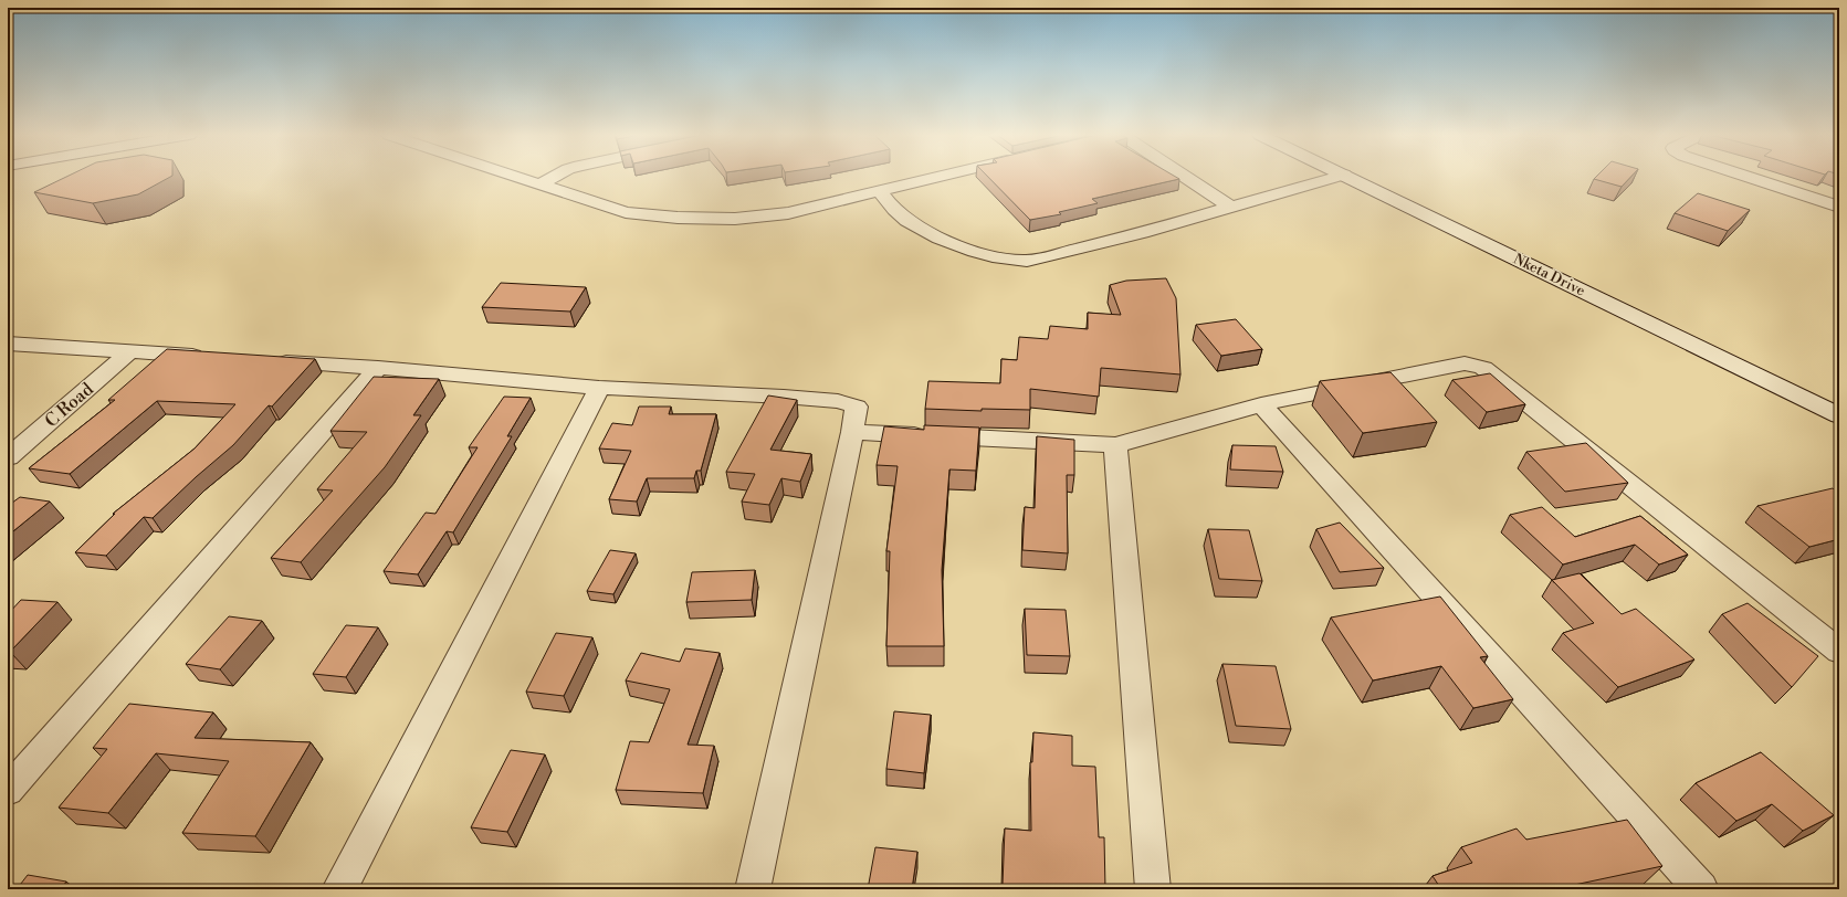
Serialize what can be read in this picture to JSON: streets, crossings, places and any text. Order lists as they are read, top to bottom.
{
  "streets": {
    "street": ["Nketa Drive", "C Road"]
  }
}
